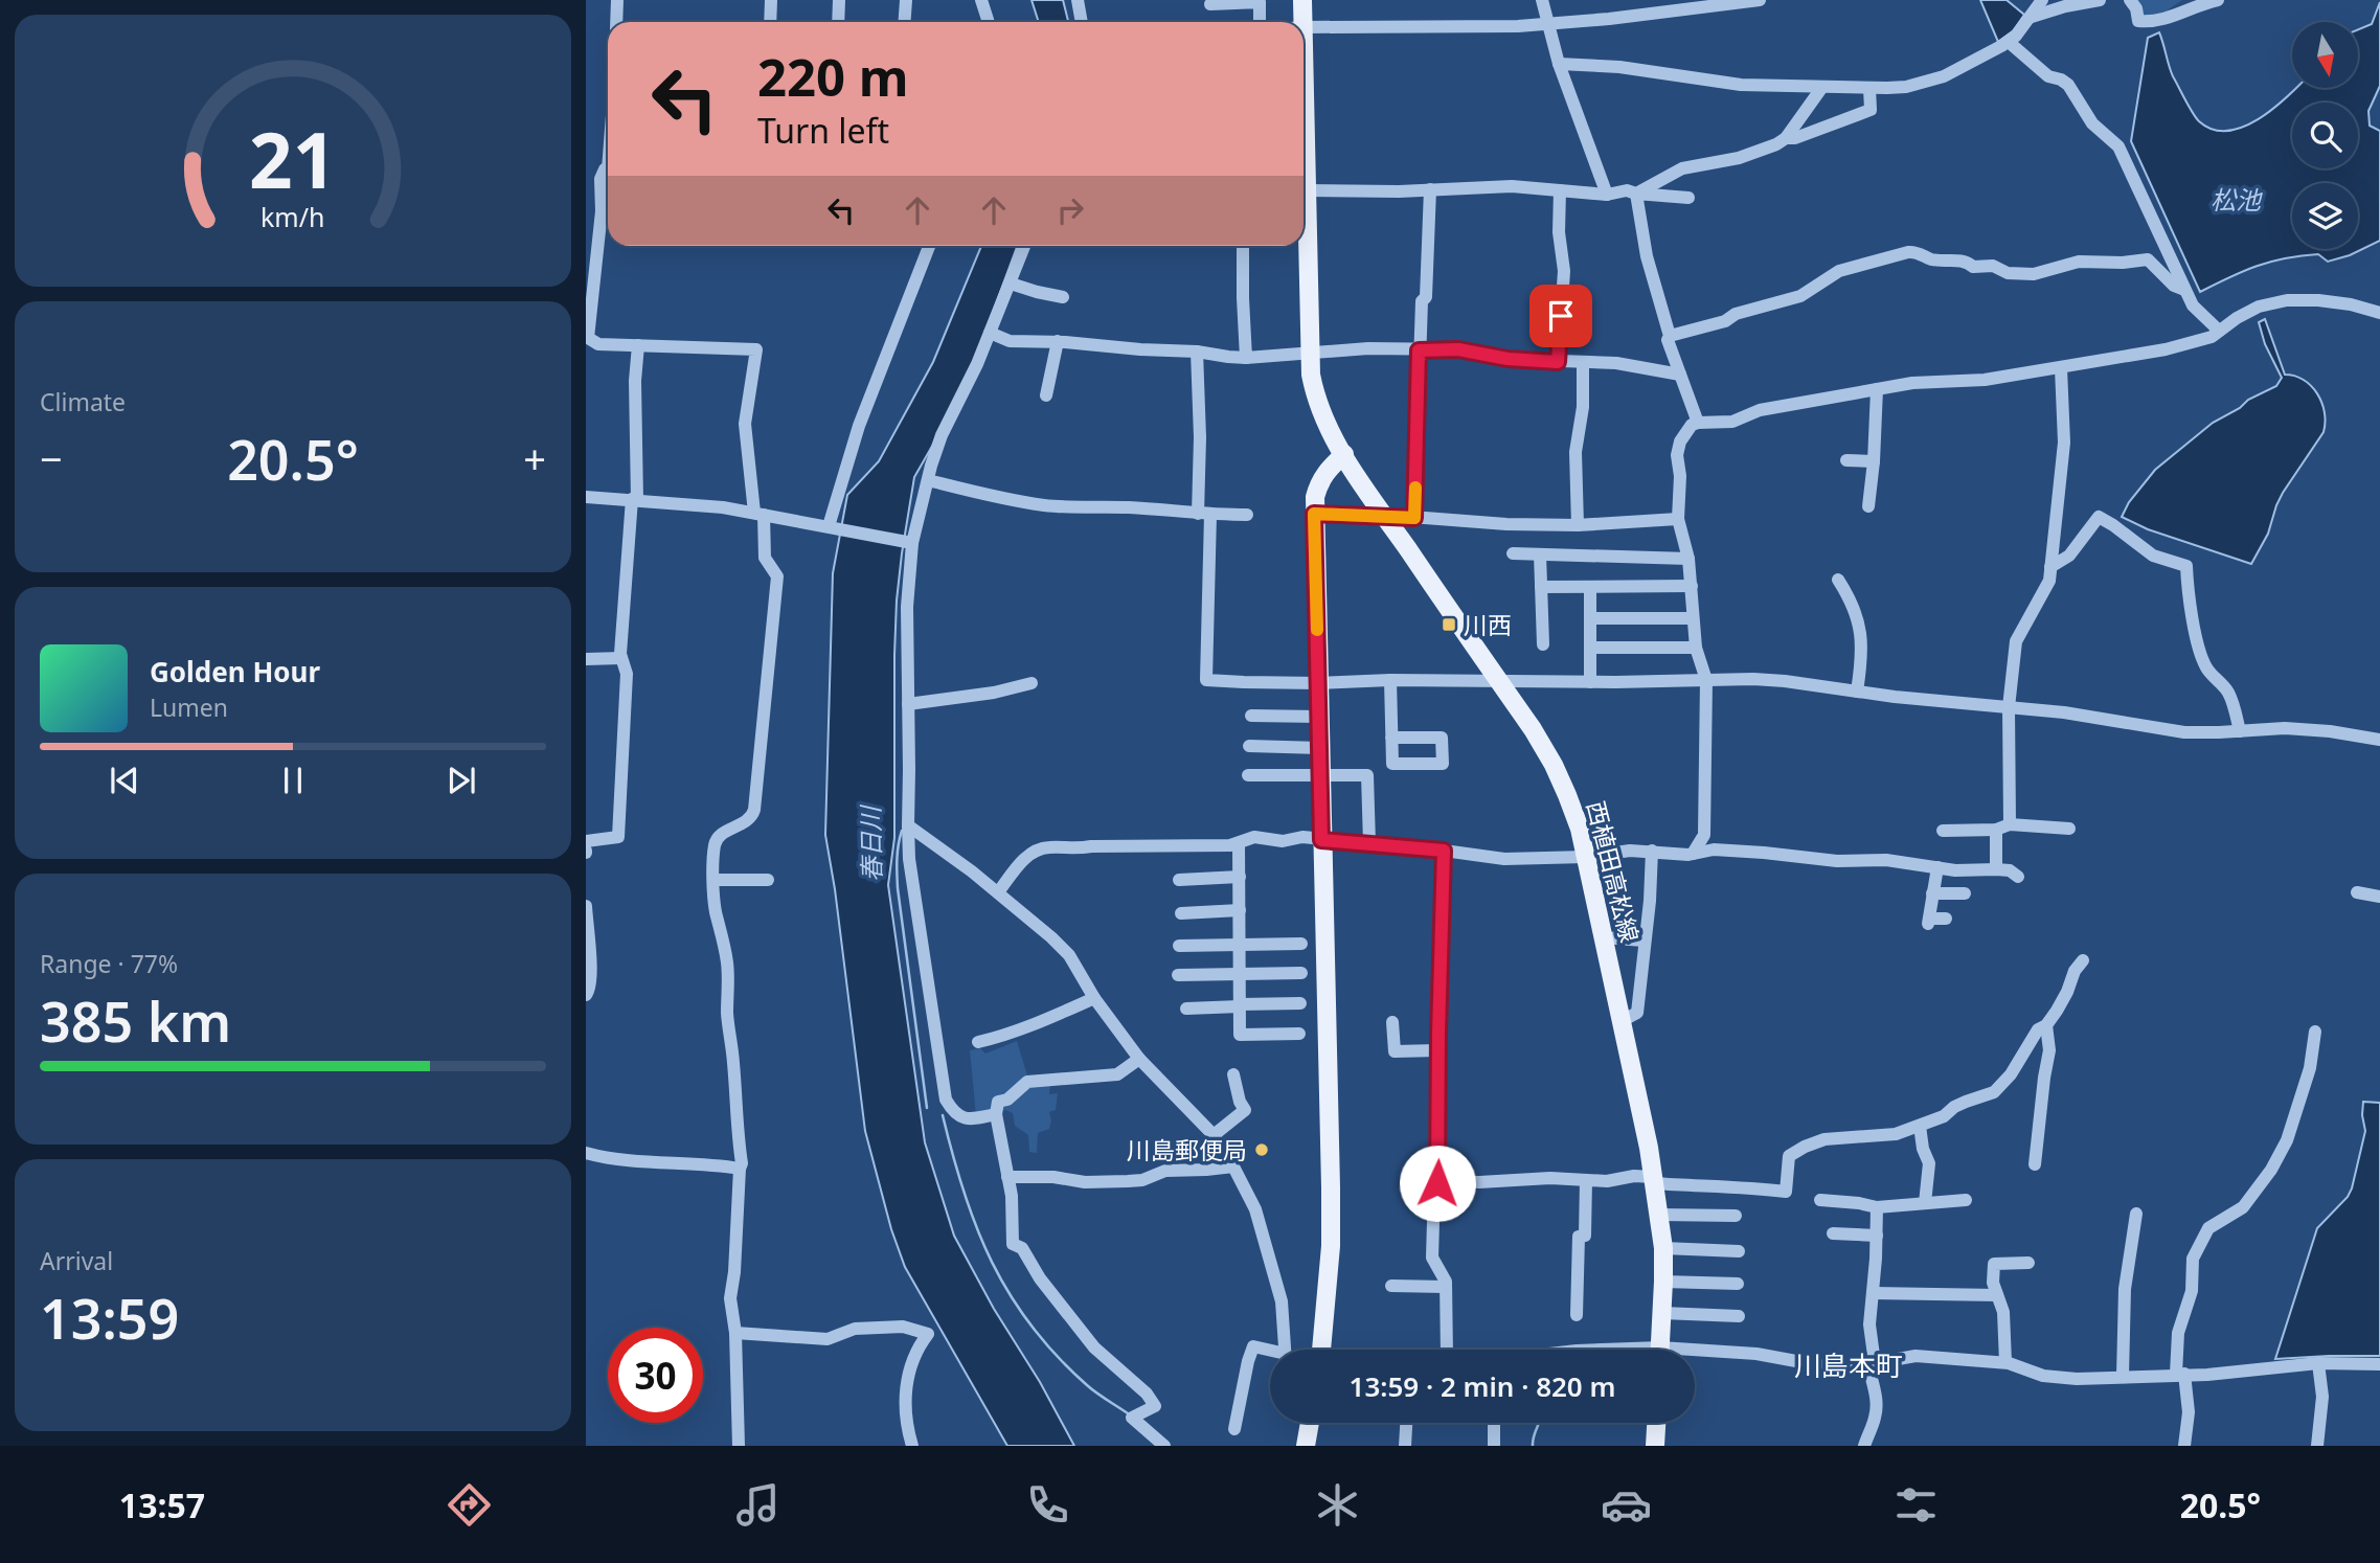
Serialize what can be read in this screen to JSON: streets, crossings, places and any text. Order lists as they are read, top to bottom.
{
  "streets": {
    "main road": ["西植田高松線"]
  },
  "districts": ["川島本町"],
  "water": ["松池", "春日川"],
  "places": {
    "transit": ["川西"],
    "other": ["川島郵便局"]
  },
  "north": "bottom",
  "page": {
    "turn": ["220 m", "Turn left"],
    "tile": [
      "Climate",
      ["Range · 77%", "385 km"],
      ["Arrival", "13:59"]
    ],
    "heat": ["−", "20.5°", "+"],
    "song": ["Golden Hour", "Lumen"],
    "limit": "30",
    "trip": "13:59 · 2 min · 820 m",
    "tabs": ["13:57", "20.5°"],
    "gauge": ["21", "km/h"]
  }
}
